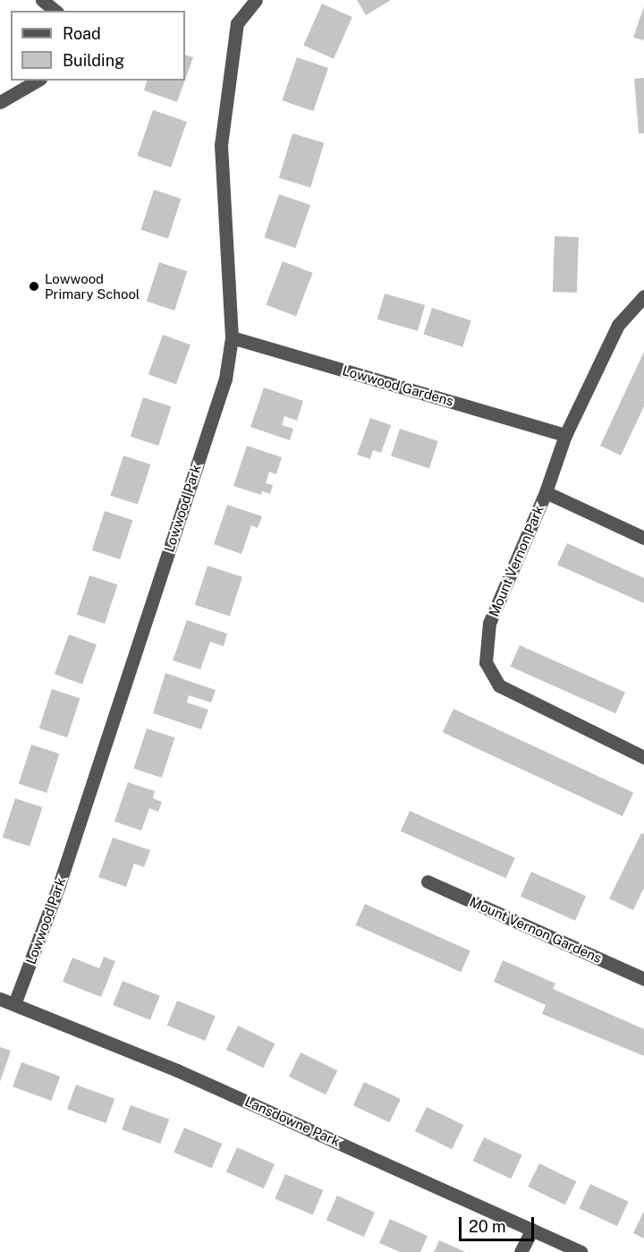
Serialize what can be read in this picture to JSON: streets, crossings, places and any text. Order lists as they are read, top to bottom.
{
  "streets": {
    "street": [
      "Lowwood Gardens",
      "Lowwood Park",
      "Mount Vernon Park",
      "Mount Vernon Gardens",
      "Lansdowne Park"
    ]
  },
  "crossings": [
    ["Lowwood Gardens", "Lowwood Park"],
    ["Lowwood Gardens", "Mount Vernon Park"],
    ["Lowwood Park", "Lansdowne Park"]
  ],
  "places": ["Lowwood Primary School"],
  "legend": ["Road", "Building"],
  "scale_bar": "20 m"
}
